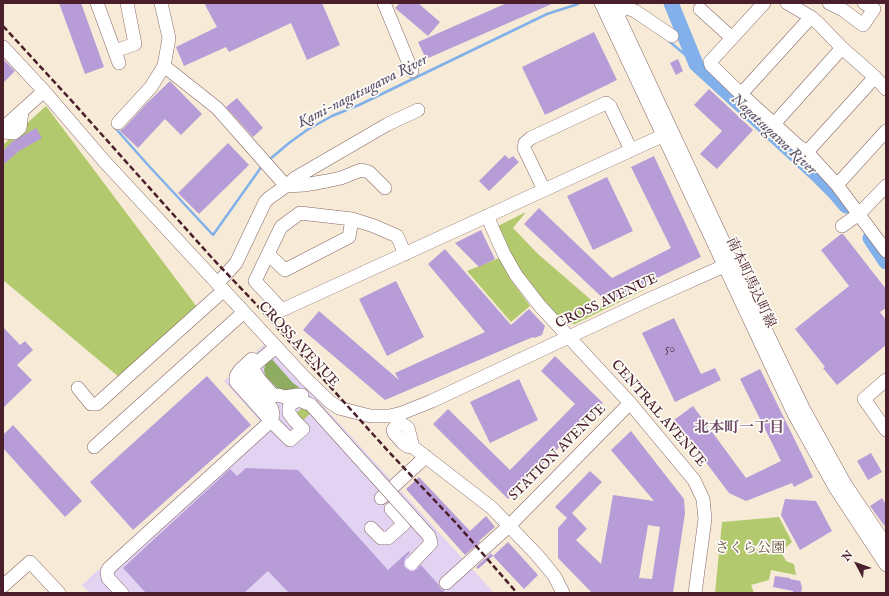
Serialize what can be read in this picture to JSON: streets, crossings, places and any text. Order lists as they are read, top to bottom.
{
  "streets": {
    "street": [
      "南本町馬込町線",
      "CROSS AVENUE",
      "CENTRAL AVENUE",
      "STATION AVENUE"
    ]
  },
  "crossings": [
    ["南本町馬込町線", "CROSS AVENUE"],
    ["CROSS AVENUE", "CENTRAL AVENUE"],
    ["CENTRAL AVENUE", "STATION AVENUE"]
  ],
  "districts": ["北本町一丁目"],
  "water": ["Kami-nagatsugawa River", "Nagatsugawa River"],
  "parks": ["さくら公園"],
  "house_numbers": ["50"],
  "north": "top left"
}
